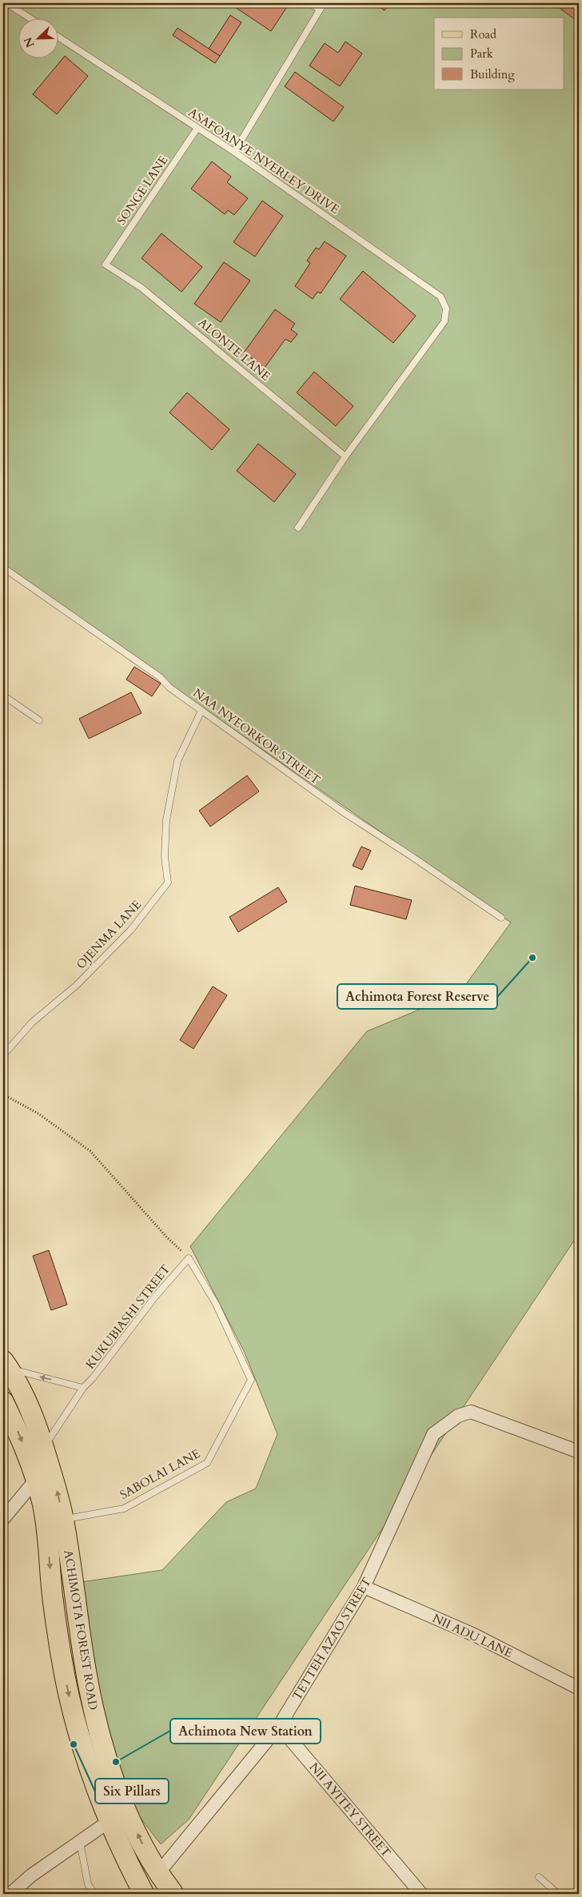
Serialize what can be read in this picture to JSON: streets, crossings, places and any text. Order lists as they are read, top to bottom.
{
  "streets": {
    "main road": ["ACHIMOTA FOREST ROAD"],
    "street": ["NII ADU LANE", "TETTEH AZAO STREET", "NII AYITEY STREET"],
    "lane": [
      "ASAFOANYE NYERLEY DRIVE",
      "SONGE LANE",
      "ALONTE LANE",
      "NAA NYEORKOR STREET",
      "OJENMA LANE",
      "KUKUBIASHI STREET",
      "SABOLAI LANE"
    ]
  },
  "crossings": [
    ["ASAFOANYE NYERLEY DRIVE", "SONGE LANE"],
    ["ASAFOANYE NYERLEY DRIVE", "ALONTE LANE"],
    ["SONGE LANE", "ALONTE LANE"],
    ["NAA NYEORKOR STREET", "OJENMA LANE"],
    ["KUKUBIASHI STREET", "SABOLAI LANE"],
    ["KUKUBIASHI STREET", "ACHIMOTA FOREST ROAD"],
    ["SABOLAI LANE", "ACHIMOTA FOREST ROAD"],
    ["ACHIMOTA FOREST ROAD", "TETTEH AZAO STREET"],
    ["NII ADU LANE", "TETTEH AZAO STREET"],
    ["TETTEH AZAO STREET", "NII AYITEY STREET"]
  ],
  "places": ["Achimota Forest Reserve", "Six Pillars", "Achimota New Station"],
  "legend": ["Road", "Park", "Building"],
  "north": "bottom left"
}
